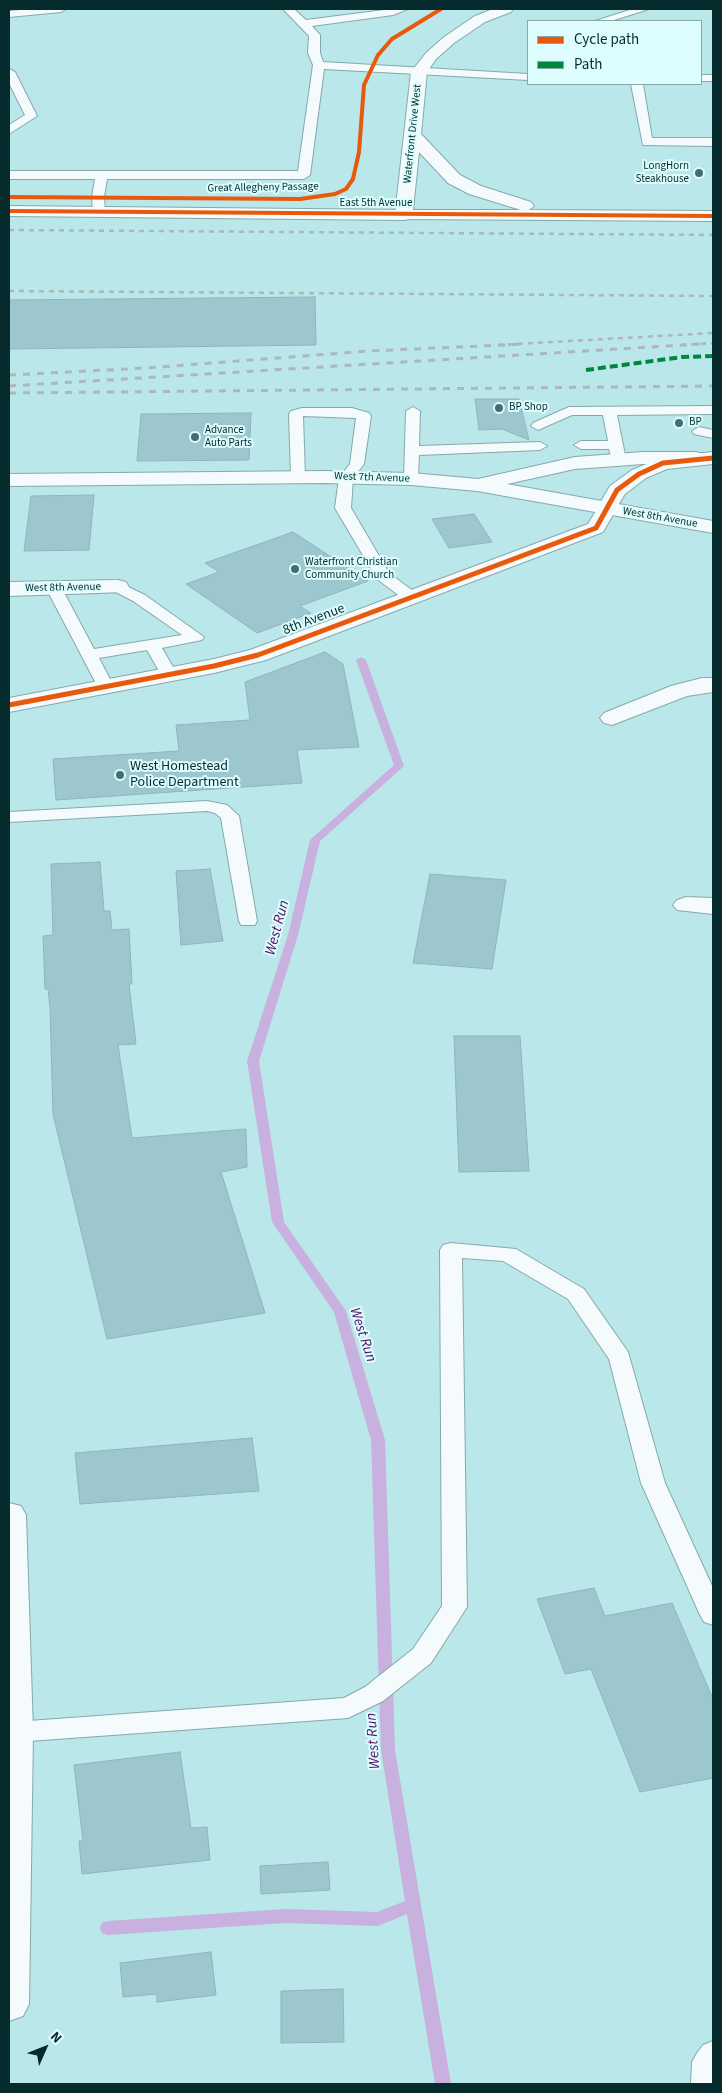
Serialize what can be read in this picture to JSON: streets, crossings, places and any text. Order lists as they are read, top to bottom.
{
  "streets": {
    "street": [
      "Waterfront Drive West",
      "East 5th Avenue",
      "West 7th Avenue",
      "West 8th Avenue",
      "8th Avenue"
    ],
    "cycle path": ["Great Allegheny Passage"]
  },
  "crossings": [
    ["Waterfront Drive West", "East 5th Avenue"],
    ["West 7th Avenue", "West 8th Avenue"],
    ["West 7th Avenue", "8th Avenue"],
    ["West 8th Avenue", "8th Avenue"]
  ],
  "water": ["West Run"],
  "places": [
    "LongHorn Steakhouse",
    "BP Shop",
    "BP",
    "Advance Auto Parts",
    "Waterfront Christian Community Church",
    "West Homestead Police Department"
  ],
  "legend": ["Cycle path", "Path"],
  "north": "top right"
}
